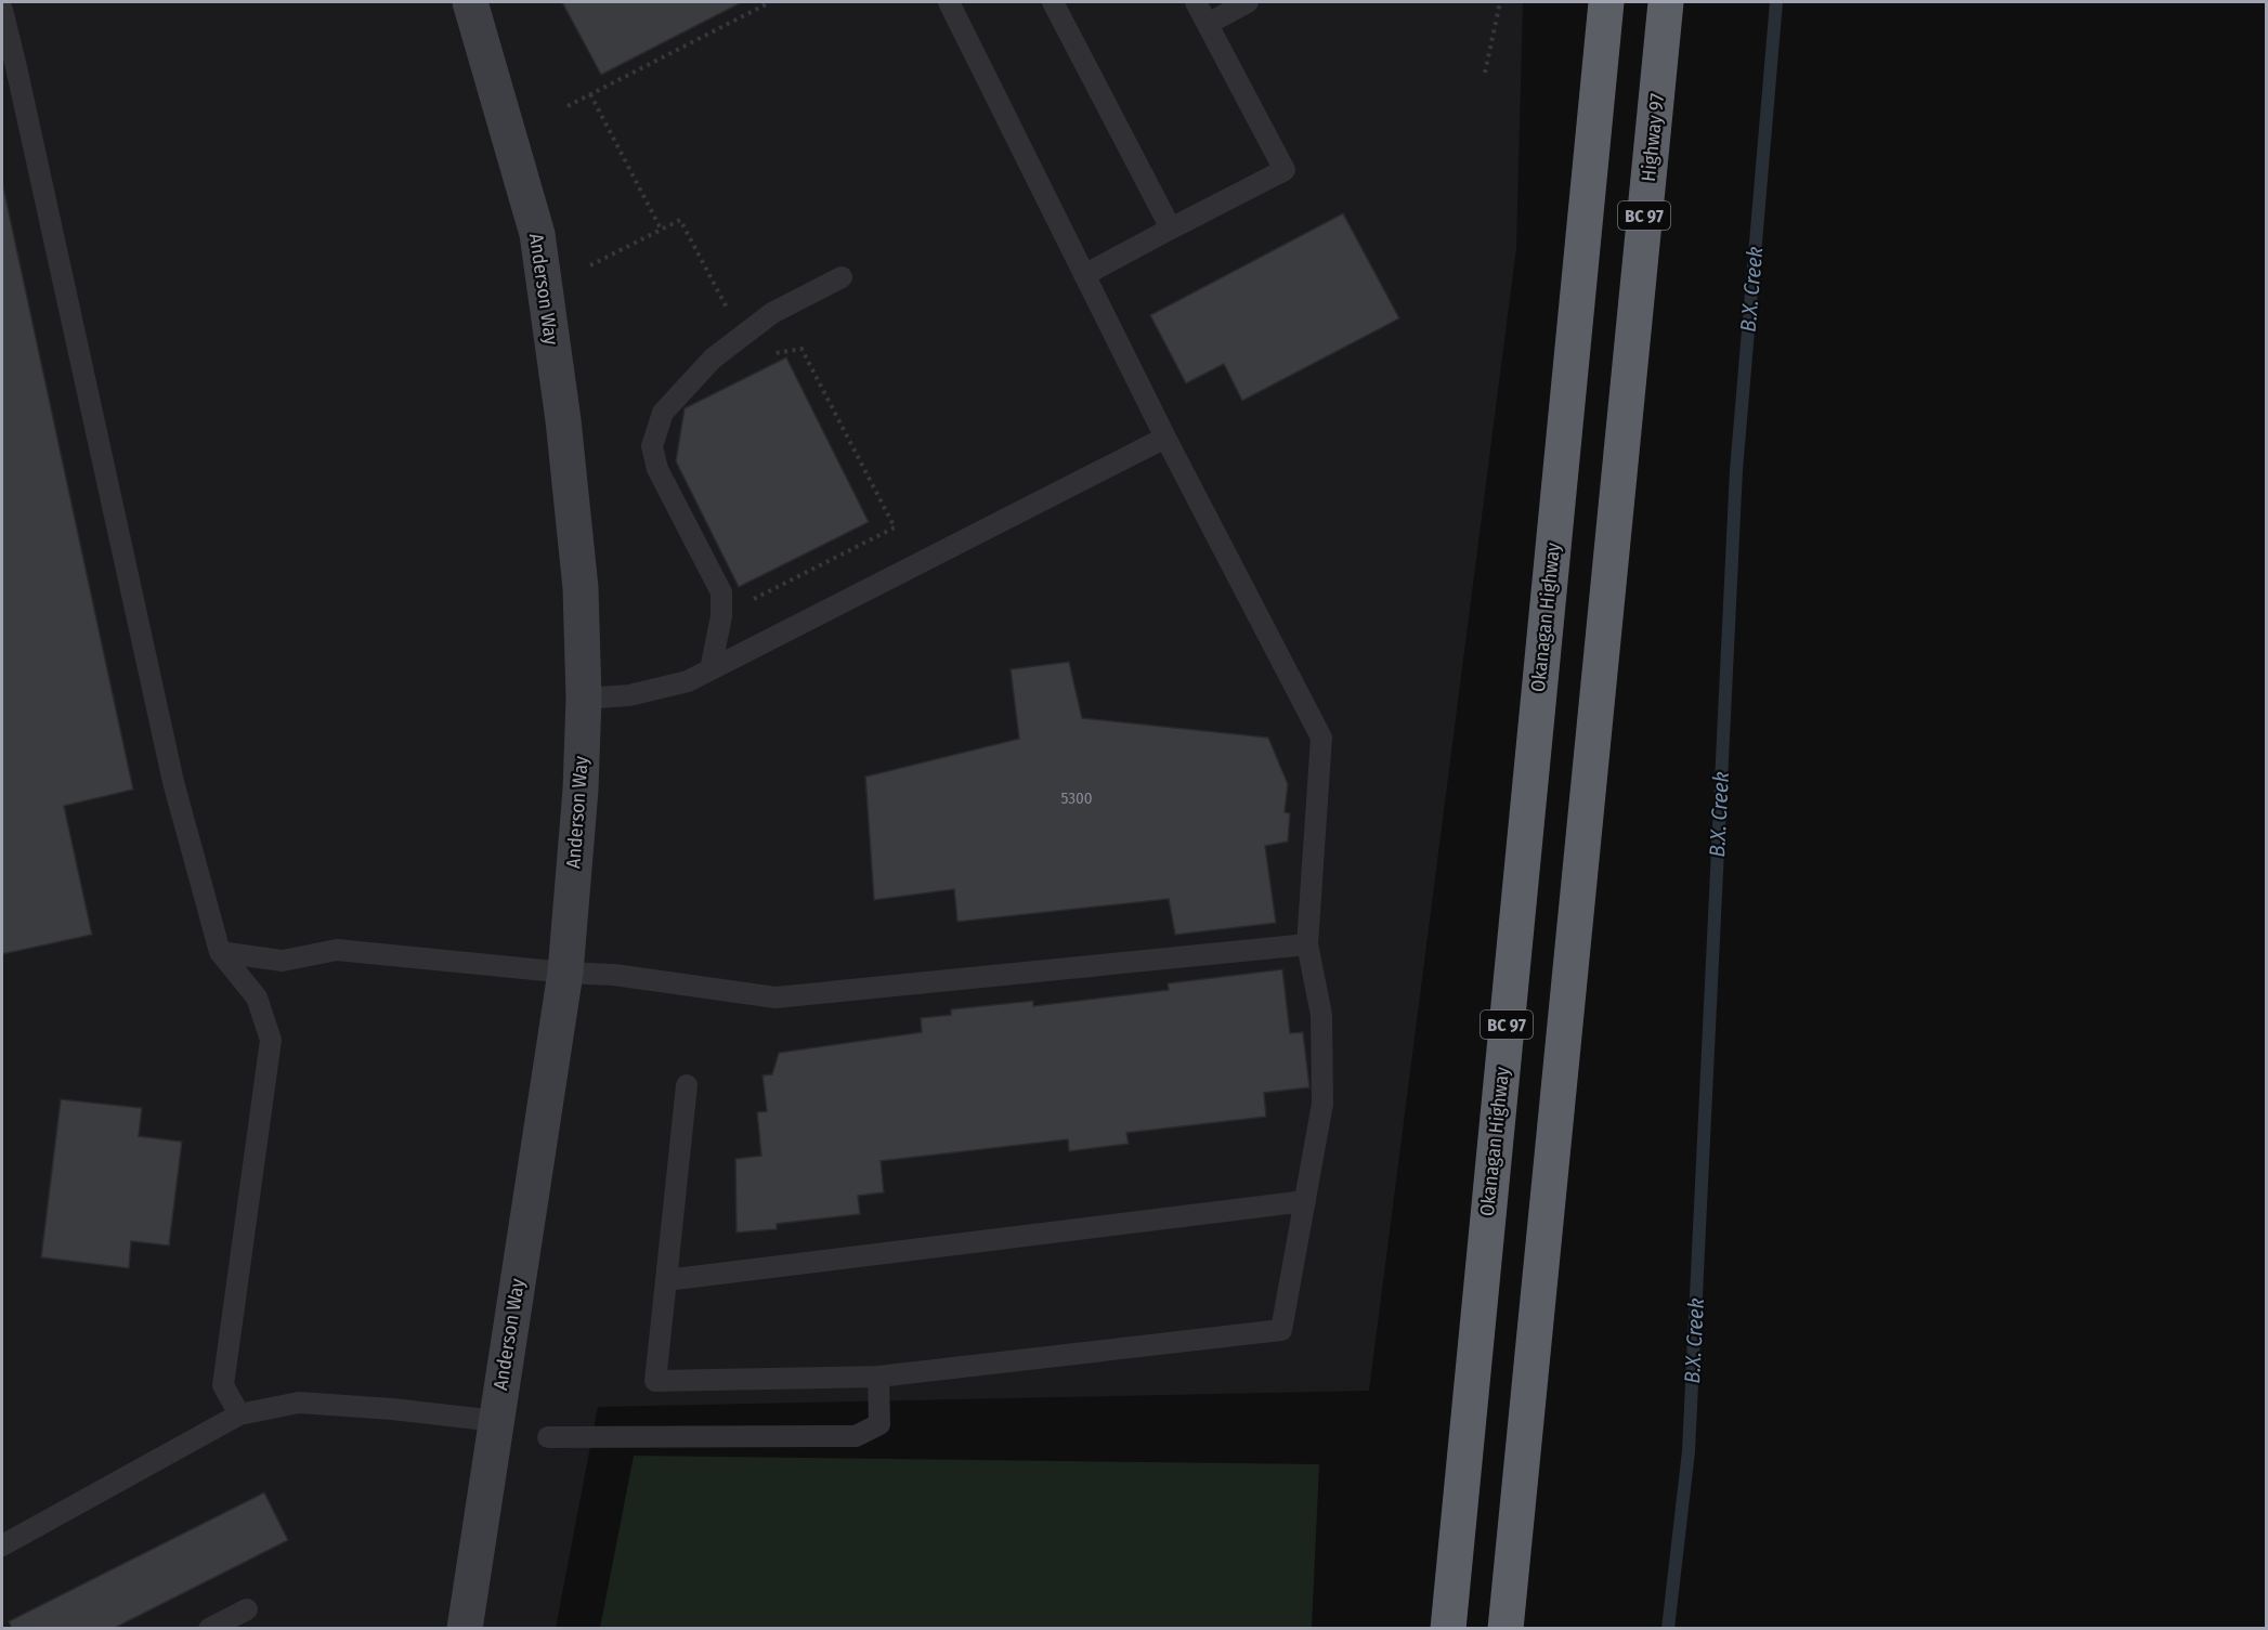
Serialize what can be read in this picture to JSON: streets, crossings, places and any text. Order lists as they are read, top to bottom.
{
  "streets": {
    "highway": ["Highway 97", "BC 97", "Okanagan Highway"],
    "street": ["Anderson Way"]
  },
  "water": ["B.X. Creek"],
  "house_numbers": ["5300"]
}
